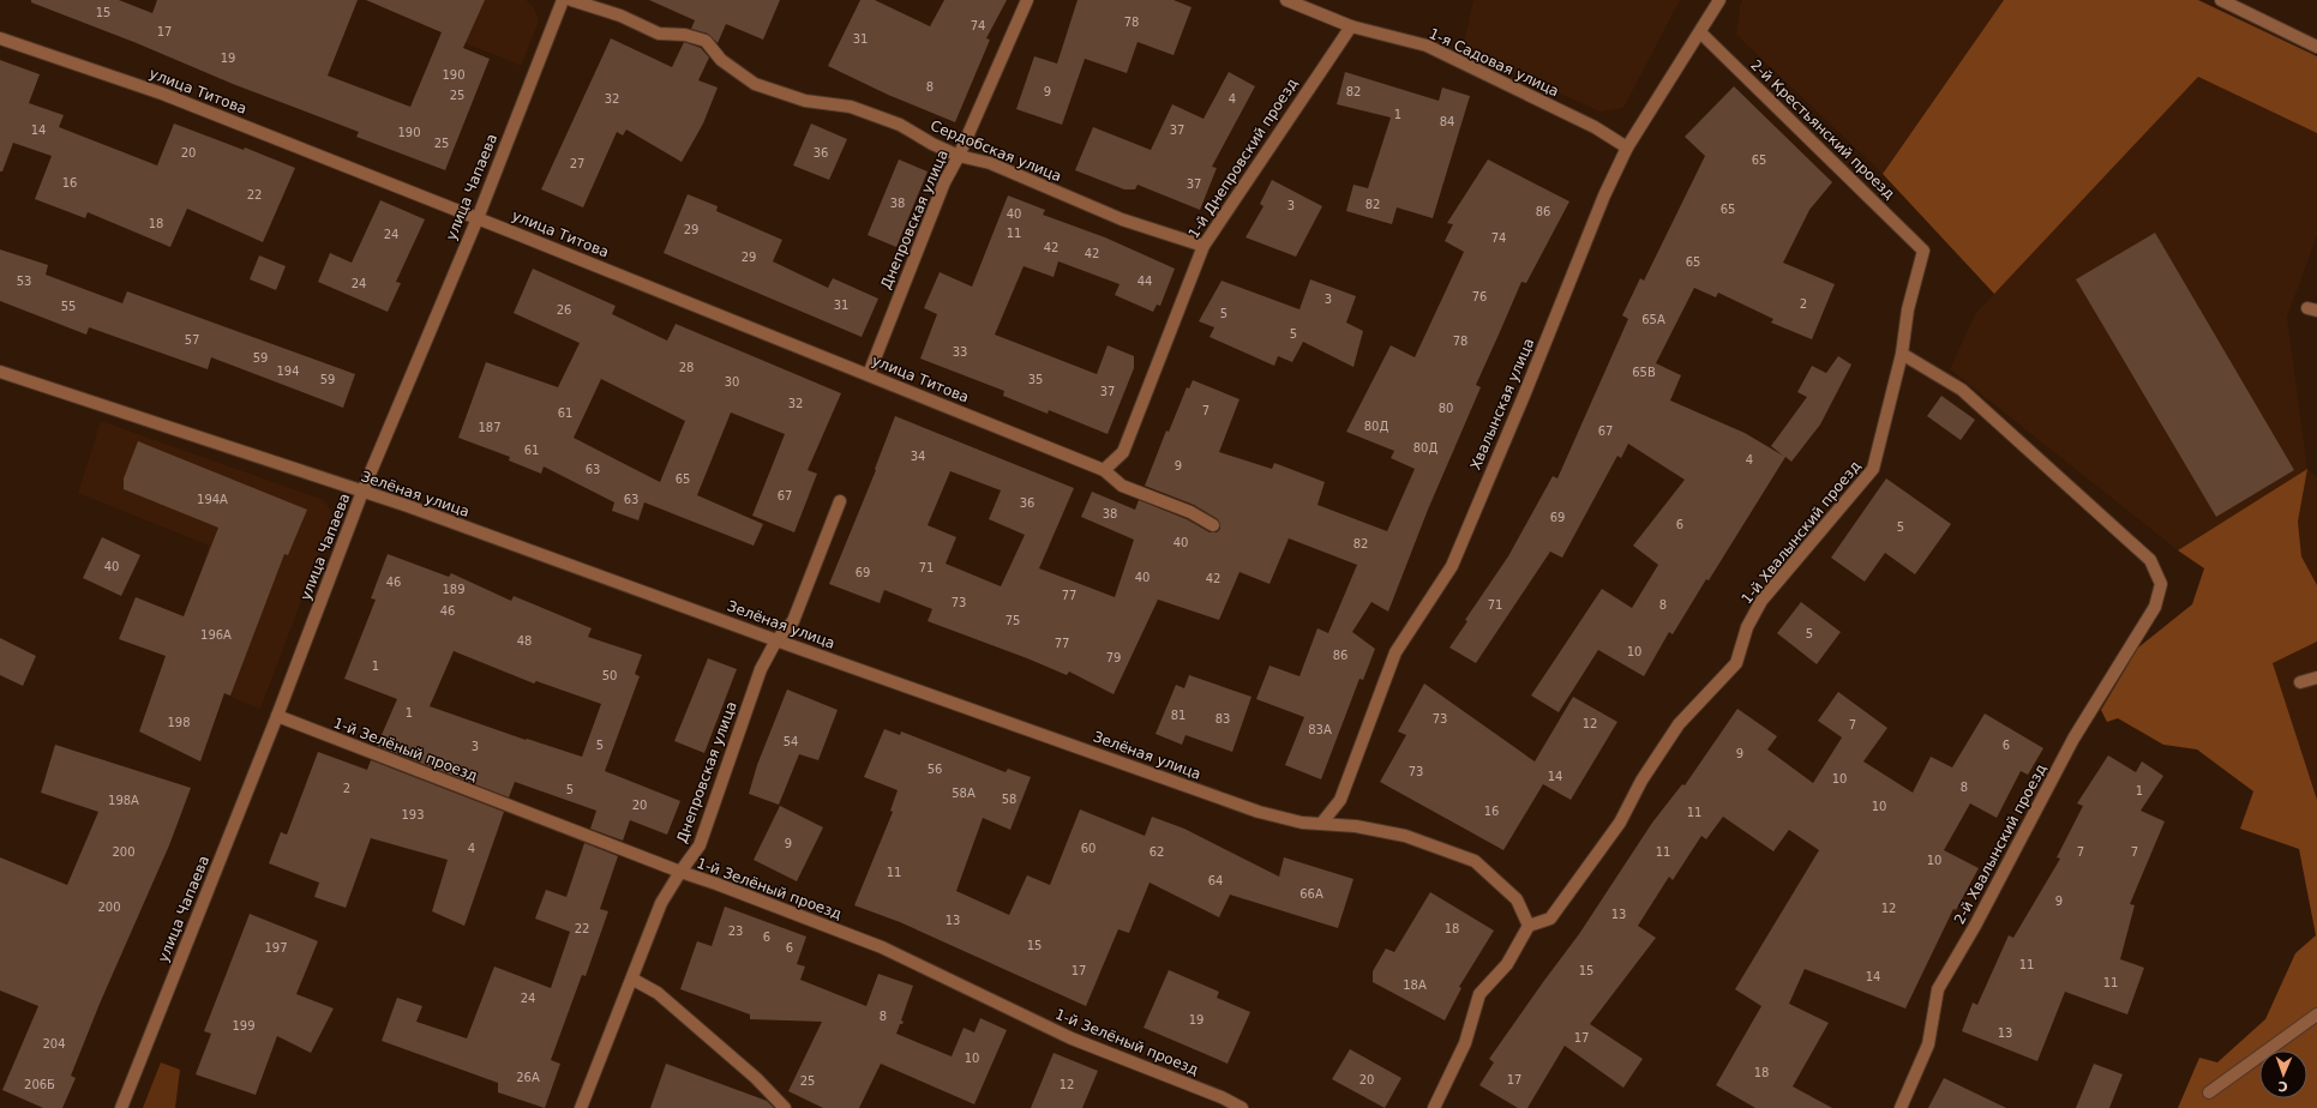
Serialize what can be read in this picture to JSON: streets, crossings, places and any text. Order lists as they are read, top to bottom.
{
  "streets": {
    "street": [
      "1-я Садовая улица",
      "улица Титова",
      "2-й Крестьянский проезд",
      "Сердобская улица",
      "1-й Днепровский проезд",
      "улица Чапаева",
      "Днепровская улица",
      "Хвалынская улица",
      "Зелёная улица",
      "1-й Хвалынский проезд",
      "1-й Зелёный проезд",
      "2-й Хвалынский проезд"
    ]
  },
  "crossings": [
    ["1-я Садовая улица", "1-й Днепровский проезд"],
    ["1-я Садовая улица", "Хвалынская улица"],
    ["улица Титова", "1-й Днепровский проезд"],
    ["улица Титова", "улица Чапаева"],
    ["улица Титова", "Днепровская улица"],
    ["2-й Крестьянский проезд", "Хвалынская улица"],
    ["2-й Крестьянский проезд", "1-й Хвалынский проезд"],
    ["Сердобская улица", "1-й Днепровский проезд"],
    ["Сердобская улица", "Днепровская улица"],
    ["улица Чапаева", "Зелёная улица"],
    ["улица Чапаева", "1-й Зелёный проезд"],
    ["Днепровская улица", "Зелёная улица"],
    ["Днепровская улица", "1-й Зелёный проезд"],
    ["Хвалынская улица", "Зелёная улица"],
    ["Зелёная улица", "1-й Хвалынский проезд"],
    ["1-й Хвалынский проезд", "2-й Хвалынский проезд"]
  ],
  "house_numbers": [
    "15",
    "78",
    "74",
    "17",
    "31",
    "19",
    "190",
    "8",
    "9",
    "82",
    "25",
    "32",
    "4",
    "1",
    "84",
    "14",
    "37",
    "190",
    "25",
    "20",
    "36",
    "65",
    "27",
    "16",
    "37",
    "22",
    "38",
    "82",
    "3",
    "65",
    "86",
    "40",
    "18",
    "29",
    "11",
    "24",
    "74",
    "42",
    "42",
    "29",
    "65",
    "53",
    "44",
    "24",
    "76",
    "3",
    "2",
    "31",
    "55",
    "26",
    "5",
    "65А",
    "5",
    "57",
    "78",
    "33",
    "59",
    "28",
    "194",
    "65В",
    "59",
    "35",
    "30",
    "37",
    "32",
    "80",
    "7",
    "61",
    "80Д",
    "187",
    "67",
    "80Д",
    "61",
    "34",
    "4",
    "9",
    "63",
    "65",
    "67",
    "194А",
    "63",
    "36",
    "38",
    "69",
    "6",
    "5",
    "40",
    "82",
    "40",
    "71",
    "69",
    "40",
    "42",
    "46",
    "189",
    "77",
    "73",
    "71",
    "8",
    "46",
    "75",
    "5",
    "196А",
    "48",
    "77",
    "10",
    "86",
    "79",
    "1",
    "50",
    "1",
    "81",
    "83",
    "73",
    "198",
    "12",
    "7",
    "83А",
    "54",
    "5",
    "6",
    "3",
    "9",
    "56",
    "73",
    "14",
    "10",
    "8",
    "2",
    "5",
    "1",
    "58А",
    "58",
    "198А",
    "20",
    "10",
    "16",
    "11",
    "193",
    "9",
    "4",
    "60",
    "200",
    "62",
    "11",
    "7",
    "7",
    "10",
    "11",
    "64",
    "66А",
    "9",
    "200",
    "12",
    "13",
    "13",
    "22",
    "18",
    "23",
    "6",
    "15",
    "197",
    "6",
    "11",
    "17",
    "15",
    "14",
    "11",
    "18А",
    "24",
    "8",
    "19",
    "199",
    "13",
    "17",
    "204",
    "10",
    "18",
    "26А",
    "20",
    "17",
    "25",
    "206Б",
    "12"
  ],
  "north": "bottom"
}
